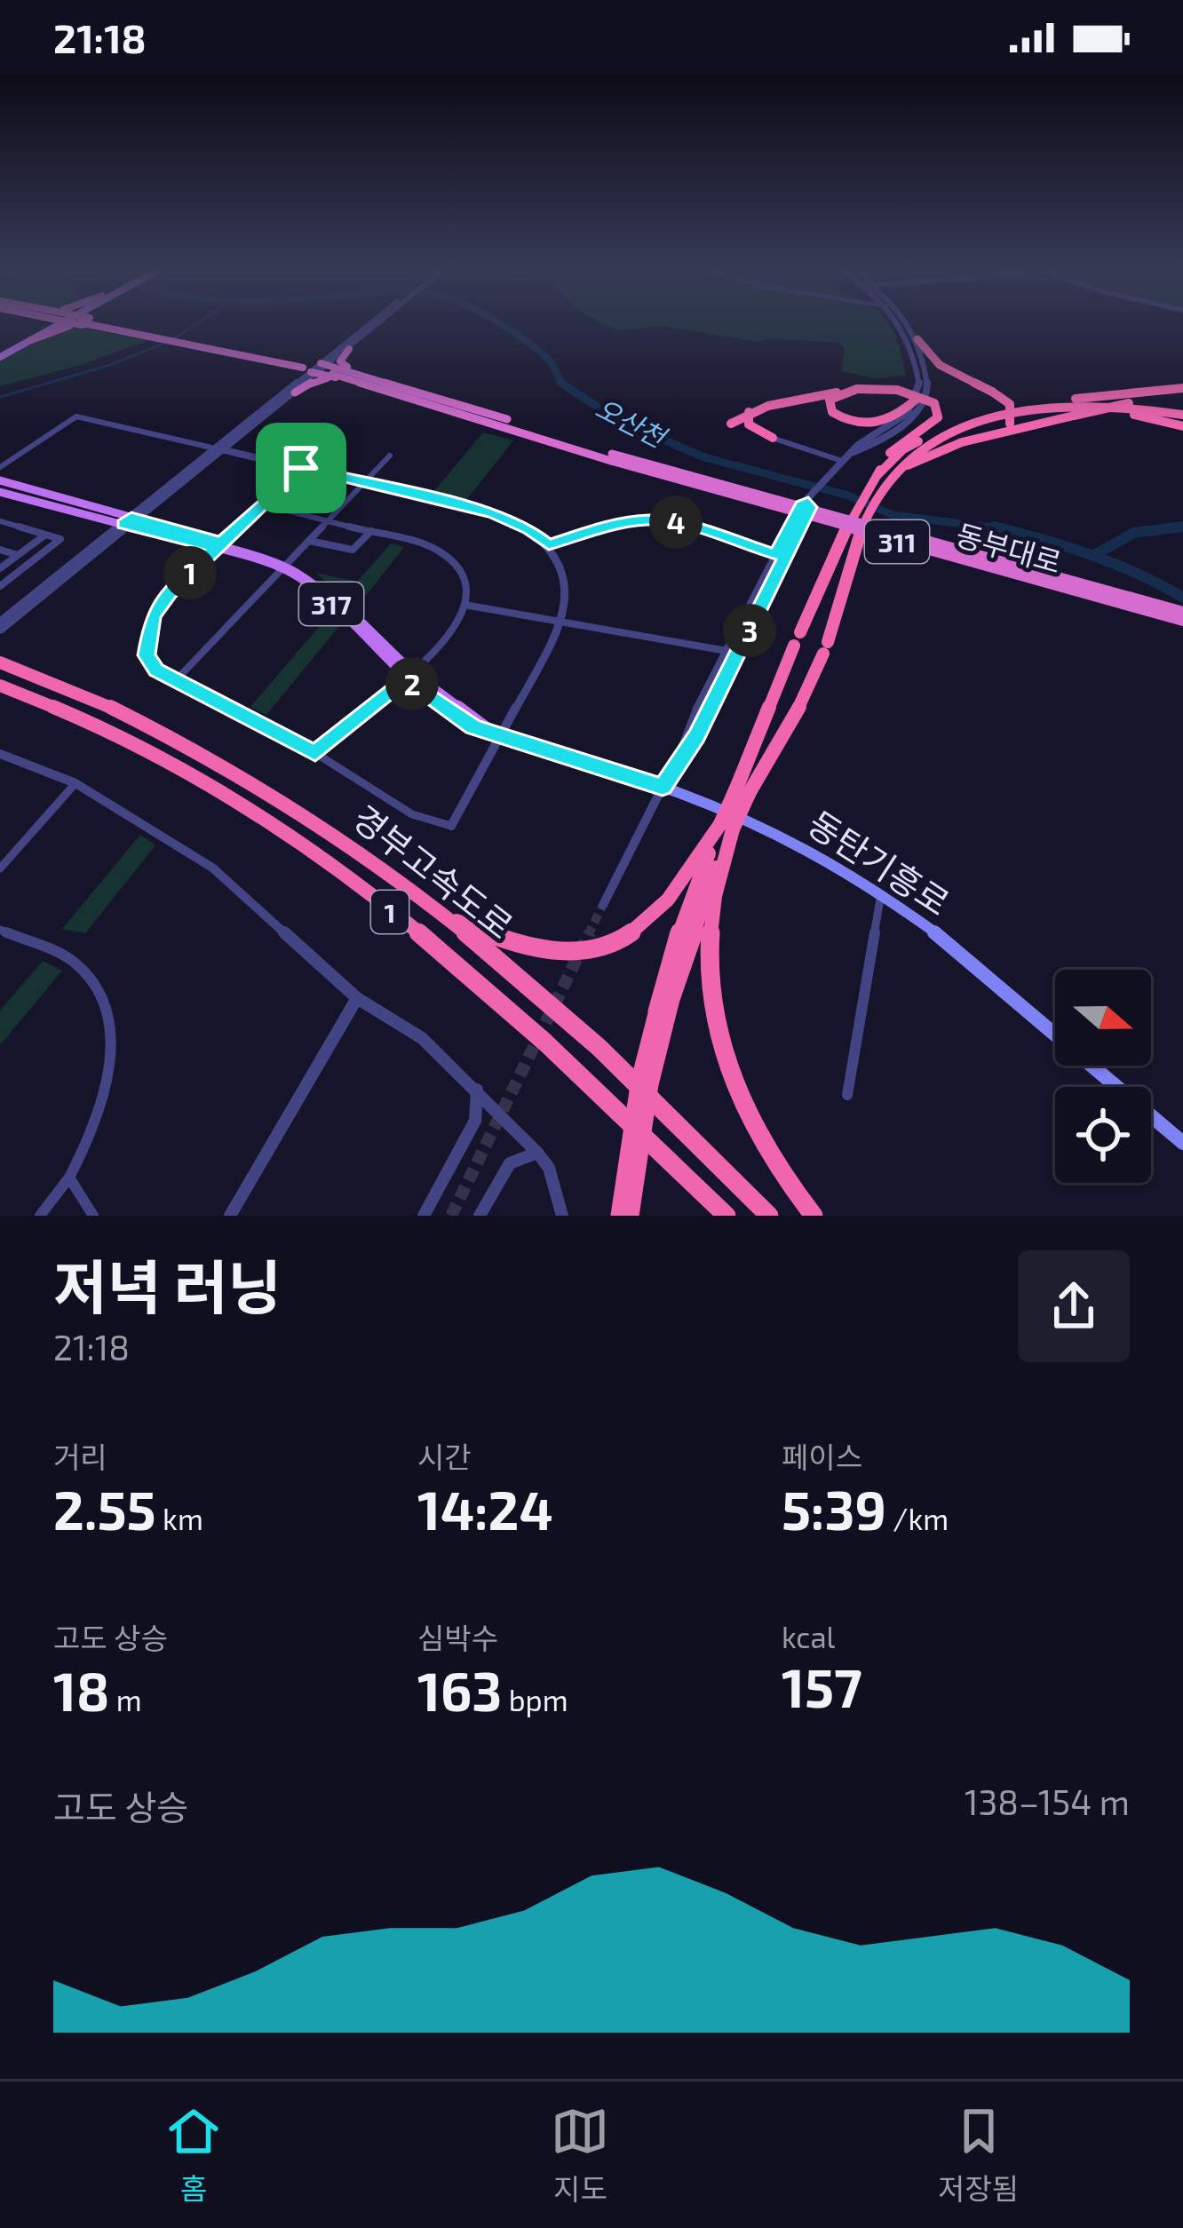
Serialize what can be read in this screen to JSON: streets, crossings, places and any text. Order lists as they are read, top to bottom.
{
  "streets": {
    "highway": [
      "311",
      "동부대로",
      "경부고속도로",
      "1"
    ],
    "main road": ["317", "동탄기흥로"]
  },
  "water": ["오산천"],
  "north": "right",
  "page": {
    "status": "21:18",
    "pins": [
      "4",
      "1",
      "3",
      "2"
    ],
    "heading": ["저녁 러닝", "21:18"],
    "stats": [
      ["거리", "2.55 km"],
      ["시간", "14:24"],
      ["페이스", "5:39 /km"],
      ["고도 상승", "18 m"],
      ["심박수", "163 bpm"],
      ["kcal", "157"]
    ],
    "chart": ["고도 상승", "138–154 m"],
    "tabs": ["홈", "지도", "저장됨"]
  }
}
